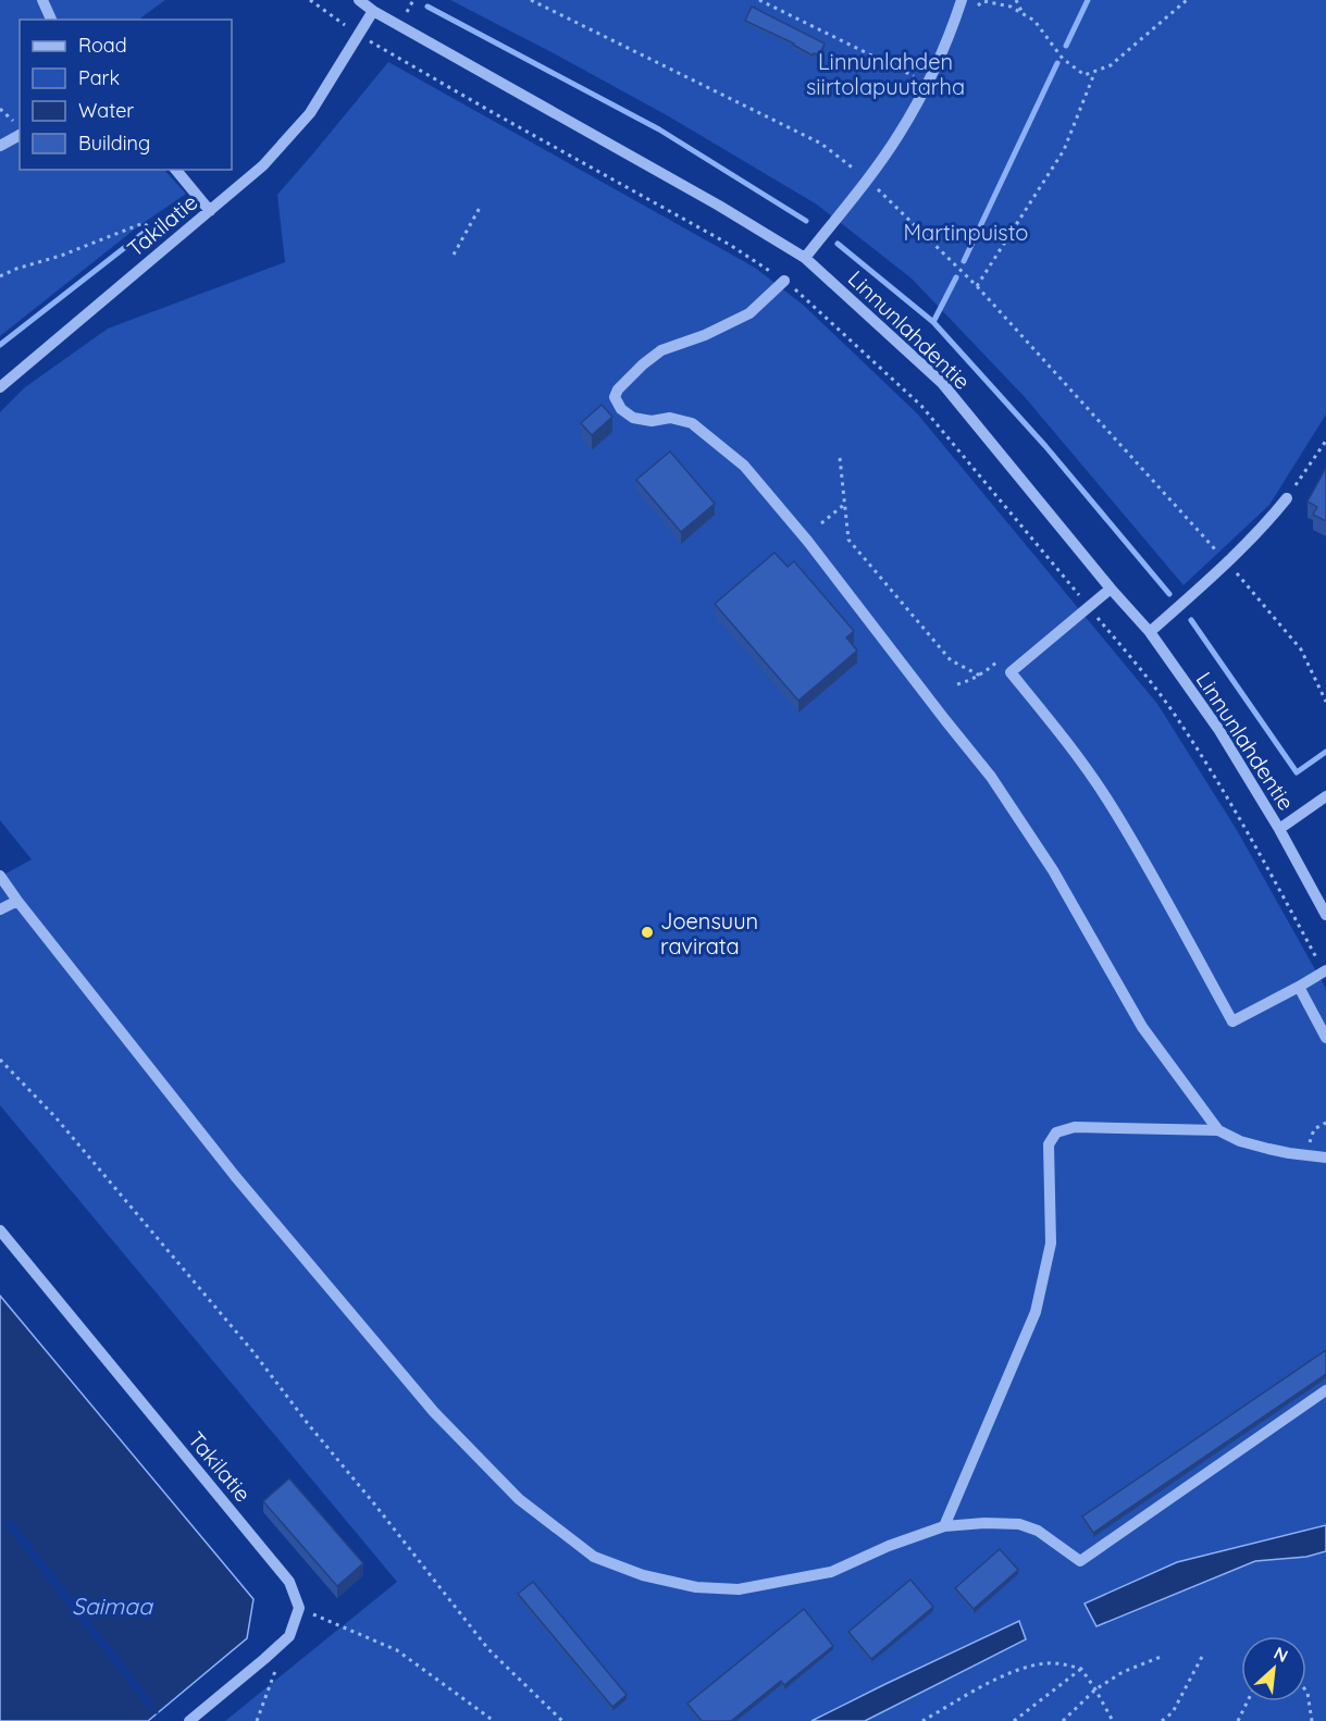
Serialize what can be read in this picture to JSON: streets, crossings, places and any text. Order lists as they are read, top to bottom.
{
  "streets": {
    "street": ["Takilatie", "Linnunlahdentie"]
  },
  "crossings": [
    ["Takilatie", "Linnunlahdentie"]
  ],
  "water": ["Saimaa"],
  "parks": ["Linnunlahden siirtolapuutarha", "Martinpuisto"],
  "places": ["Joensuun ravirata"],
  "legend": [
    "Road",
    "Park",
    "Water",
    "Building"
  ],
  "north": "top right"
}
